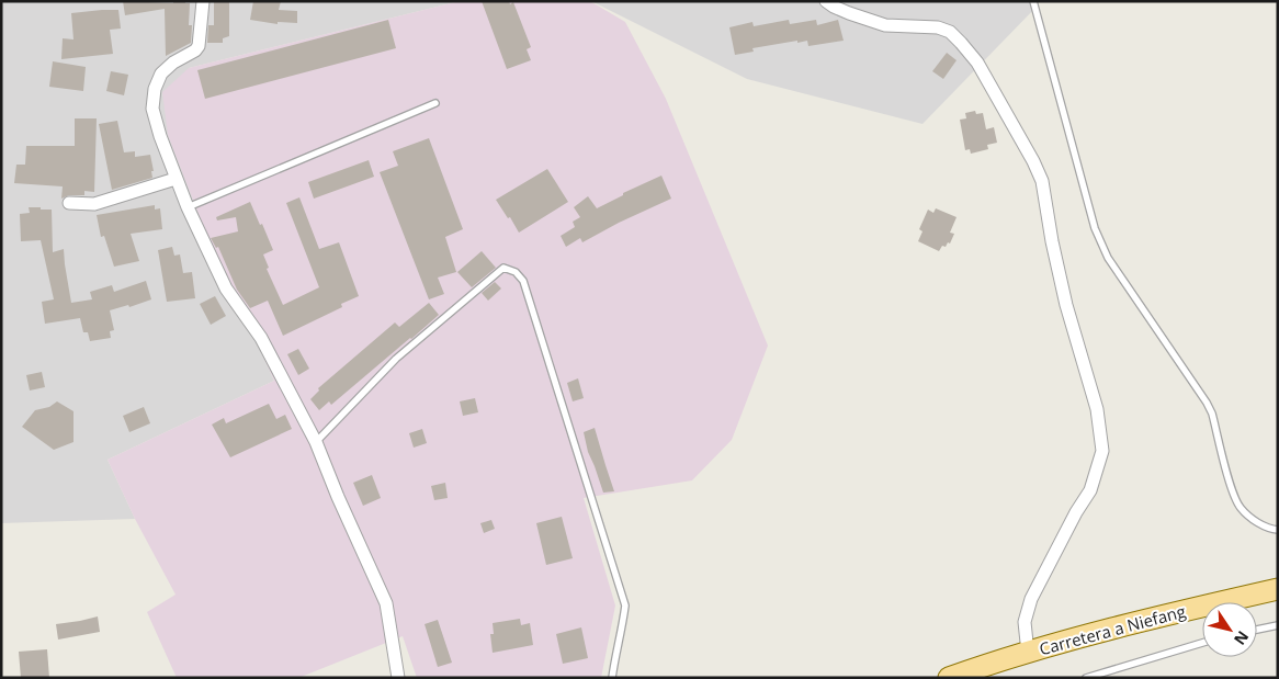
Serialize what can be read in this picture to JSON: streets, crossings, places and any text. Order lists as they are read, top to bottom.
{
  "streets": {
    "main road": ["Carretera a Niefang"]
  },
  "north": "bottom right"
}
